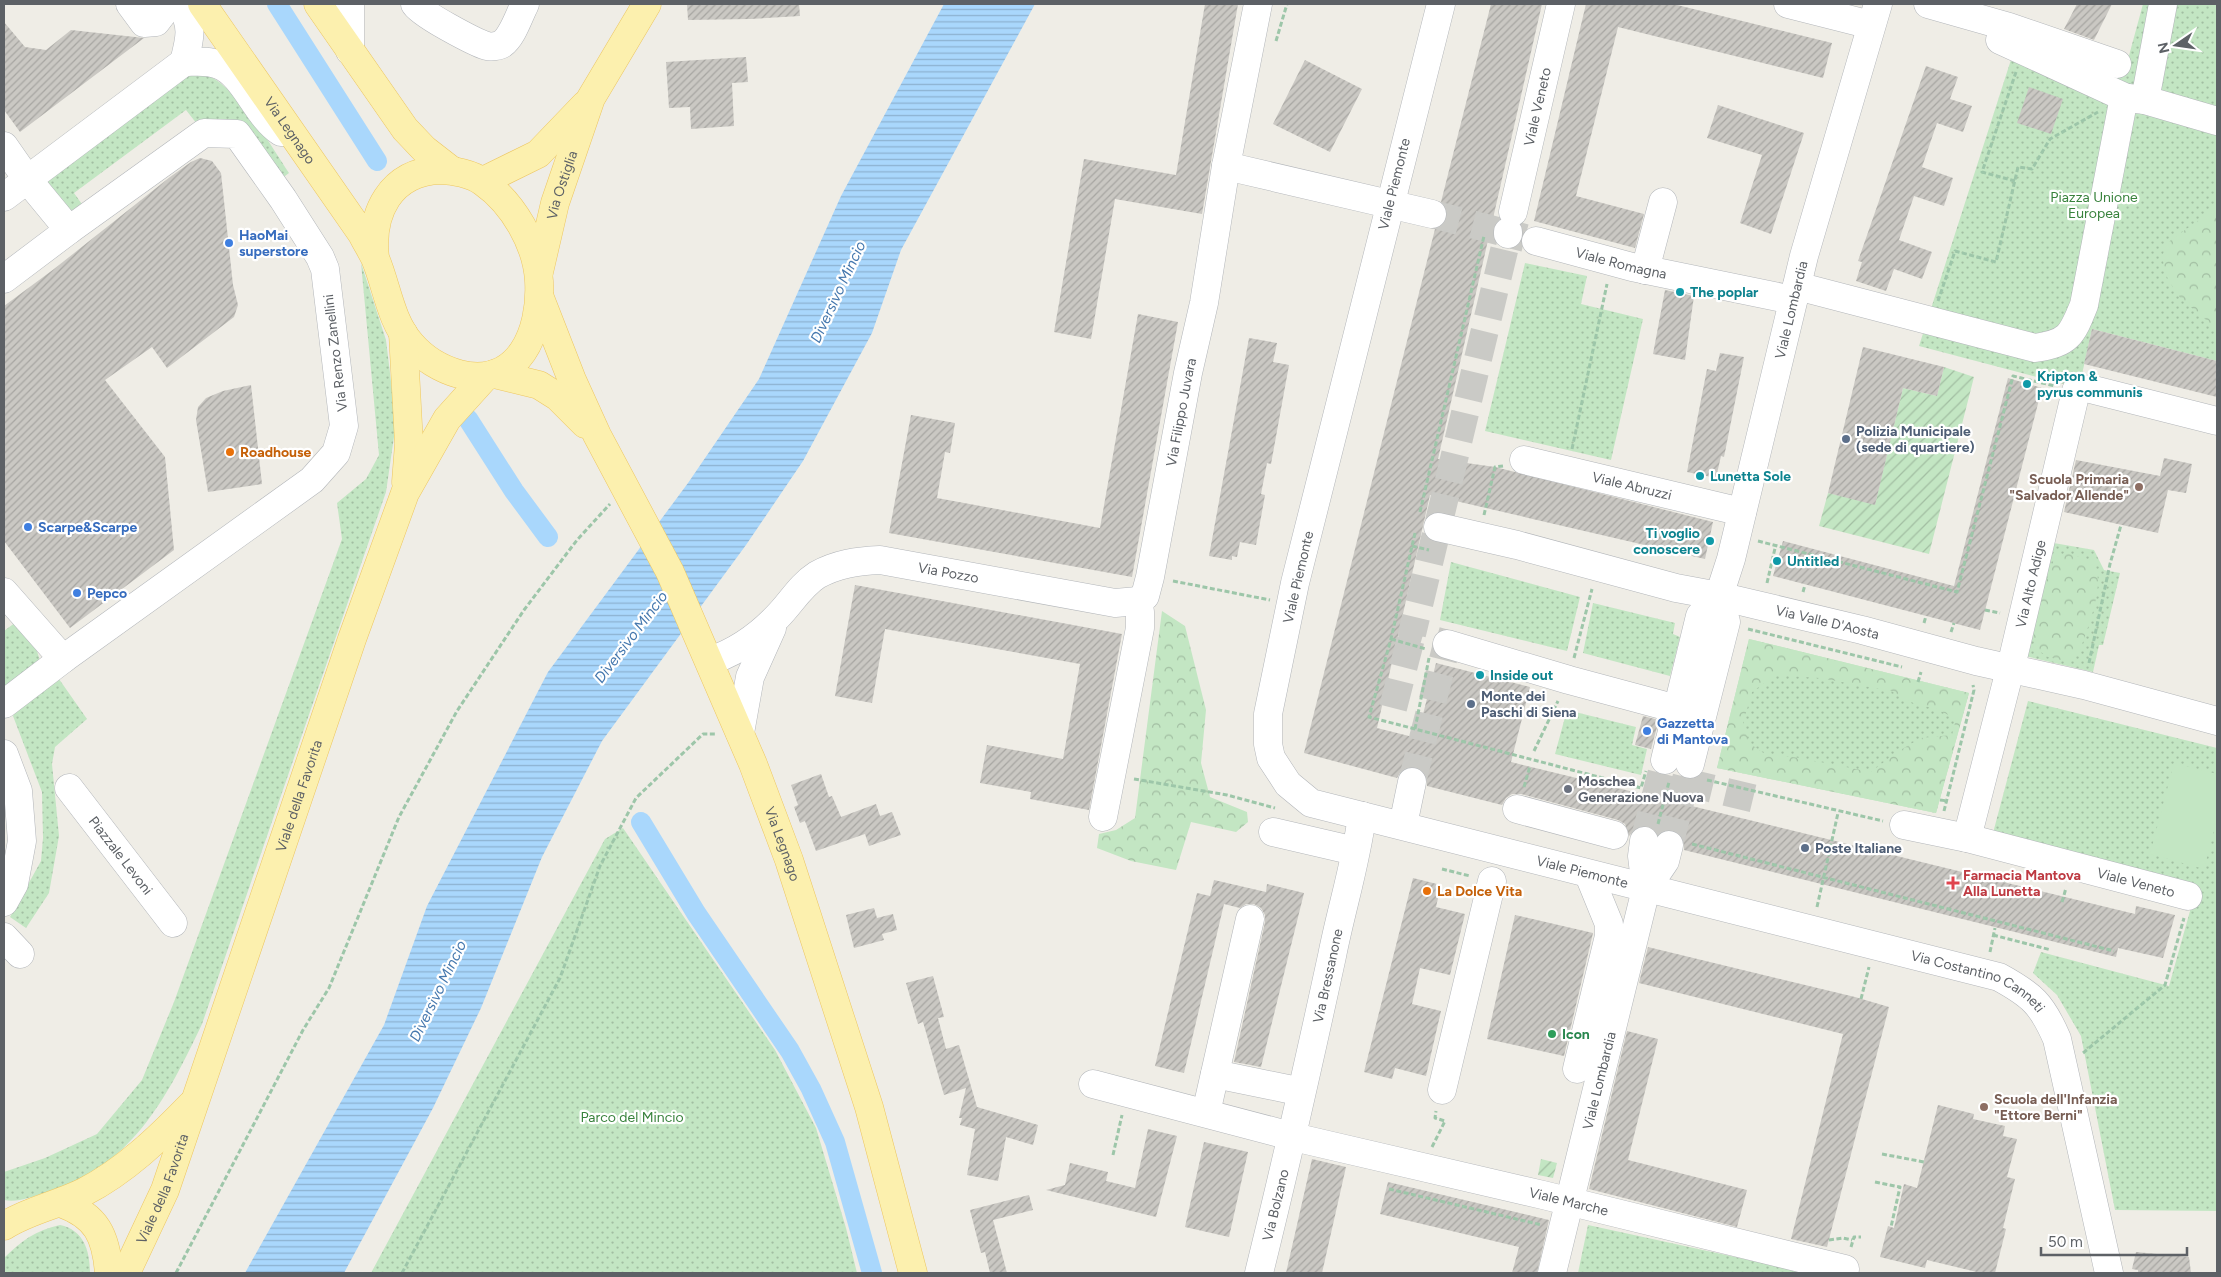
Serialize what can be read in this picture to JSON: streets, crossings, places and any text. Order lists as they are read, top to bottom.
{
  "streets": {
    "main road": ["Via Legnago", "Via Ostiglia", "Viale della Favorita"],
    "street": [
      "Viale Veneto",
      "Viale Piemonte",
      "Viale Romagna",
      "Viale Lombardia",
      "Via Renzo Zanellini",
      "Via Filippo Juvara",
      "Viale Abruzzi",
      "Via Pozzo",
      "Via Alto Adige",
      "Via Valle D'Aosta",
      "Piazzale Levoni",
      "Via Bressanone",
      "Via Costantino Canneti",
      "Viale Marche",
      "Via Bolzano"
    ]
  },
  "crossings": [
    ["Viale Veneto", "Via Alto Adige"],
    ["Via Legnago", "Via Ostiglia"],
    ["Via Legnago", "Via Pozzo"],
    ["Via Legnago", "Viale della Favorita"],
    ["Viale Piemonte", "Viale Lombardia"],
    ["Viale Piemonte", "Via Bressanone"],
    ["Viale Piemonte", "Via Costantino Canneti"],
    ["Viale Romagna", "Viale Lombardia"],
    ["Viale Lombardia", "Viale Abruzzi"],
    ["Viale Lombardia", "Via Valle D'Aosta"],
    ["Viale Lombardia", "Via Costantino Canneti"],
    ["Viale Lombardia", "Viale Marche"],
    ["Via Filippo Juvara", "Via Pozzo"],
    ["Via Alto Adige", "Via Valle D'Aosta"],
    ["Via Bressanone", "Viale Marche"],
    ["Via Bressanone", "Via Bolzano"],
    ["Viale Marche", "Via Bolzano"]
  ],
  "water": ["Diversivo Mincio"],
  "parks": ["Piazza Unione Europea", "Parco del Mincio"],
  "places": {
    "other": [
      "HaoMai superstore",
      "The poplar",
      "Kripton & pyrus communis",
      "Polizia Municipale (sede di quartiere)",
      "Roadhouse",
      "Lunetta Sole",
      "Scuola Primaria \"Salvador Allende\"",
      "Scarpe&Scarpe",
      "Ti voglio conoscere",
      "Untitled",
      "Pepco",
      "Inside out",
      "Monte dei Paschi di Siena",
      "Gazzetta di Mantova",
      "Moschea Generazione Nuova",
      "Poste Italiane",
      "La Dolce Vita",
      "Icon",
      "Scuola dell'Infanzia \"Ettore Berni\""
    ],
    "health": ["Farmacia Mantova Alla Lunetta"]
  },
  "scale_bar": "50 m",
  "north": "left"
}
